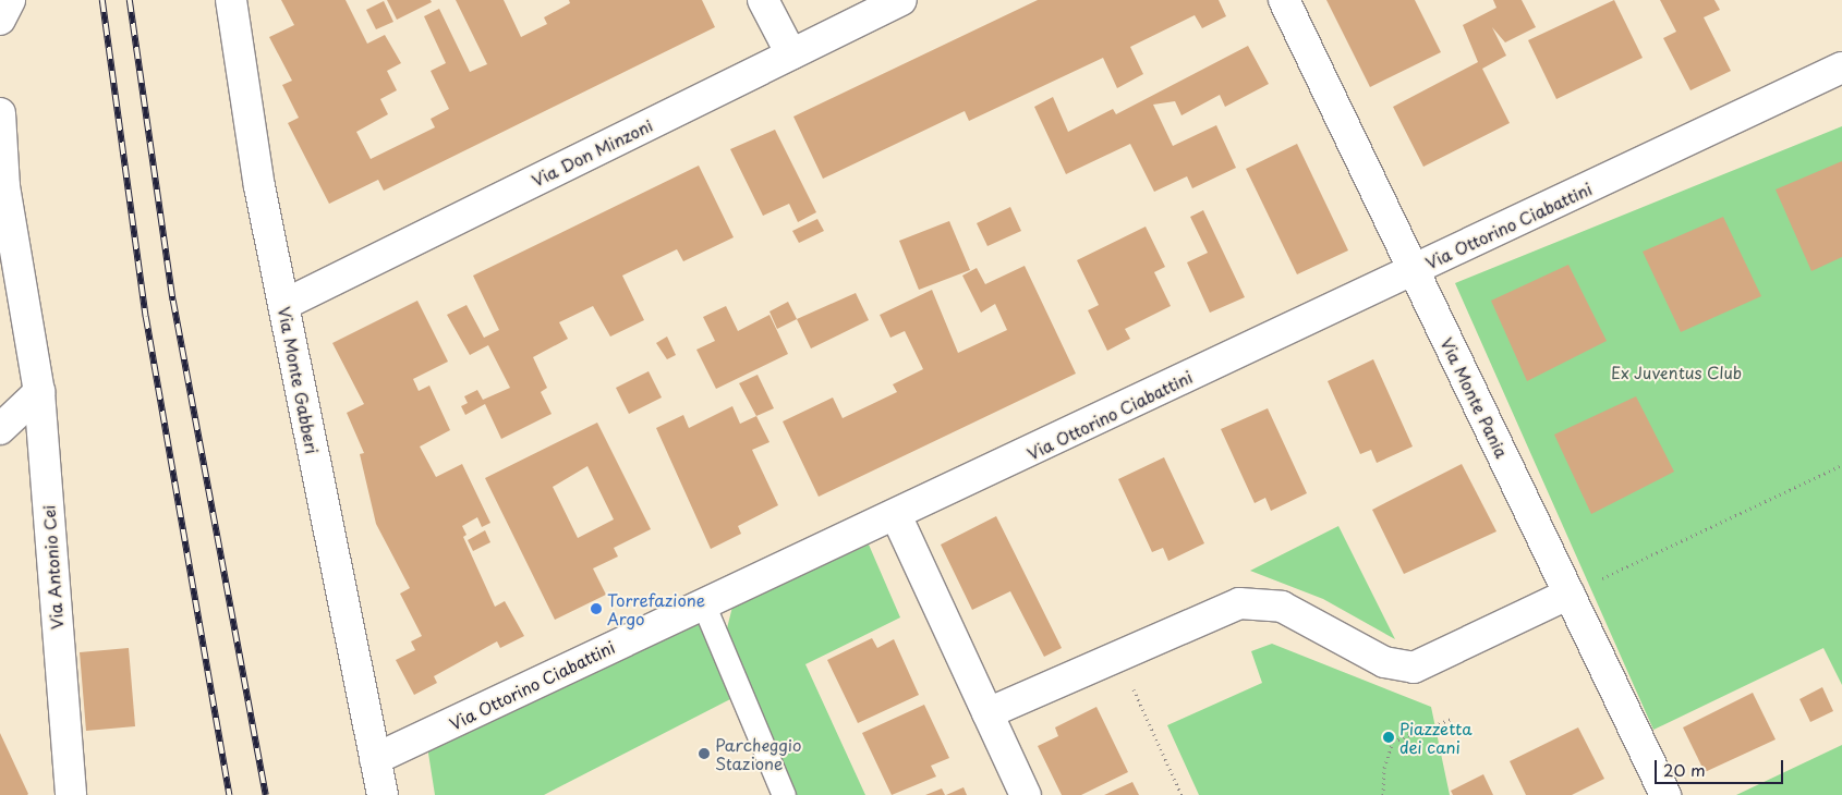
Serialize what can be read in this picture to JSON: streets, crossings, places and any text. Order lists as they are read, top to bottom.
{
  "streets": {
    "street": [
      "Via Don Minzoni",
      "Via Ottorino Ciabattini",
      "Via Monte Gabberi",
      "Via Monte Pania",
      "Via Antonio Cei"
    ]
  },
  "crossings": [
    ["Via Don Minzoni", "Via Monte Gabberi"],
    ["Via Ottorino Ciabattini", "Via Monte Gabberi"],
    ["Via Ottorino Ciabattini", "Via Monte Pania"]
  ],
  "parks": ["Ex Juventus Club"],
  "places": ["Torrefazione Argo", "Piazzetta dei cani", "Parcheggio Stazione"],
  "scale_bar": "20 m"
}
